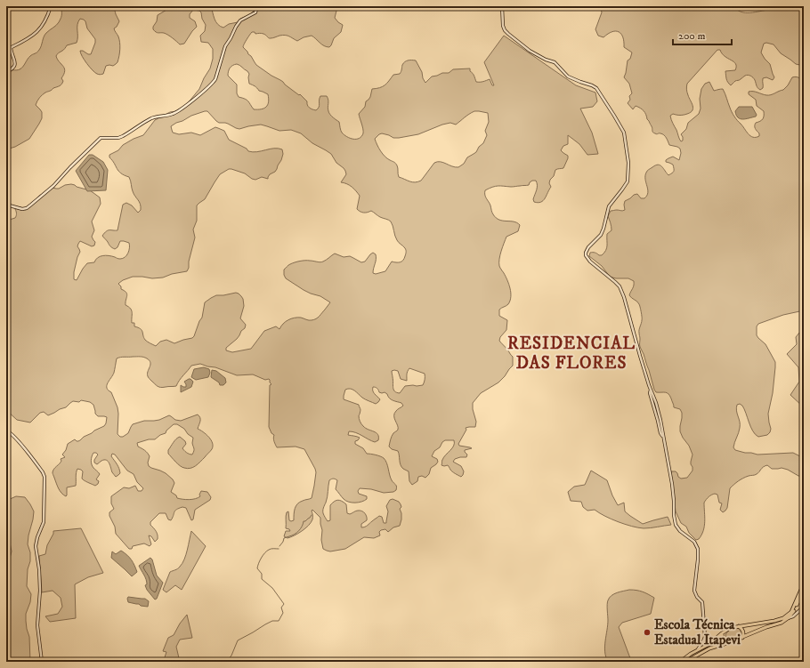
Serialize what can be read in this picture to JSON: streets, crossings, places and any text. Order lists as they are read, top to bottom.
{
  "districts": ["RESIDENCIAL DAS FLORES"],
  "places": ["Escola Técnica Estadual Itapevi"],
  "scale_bar": "200 m"
}
